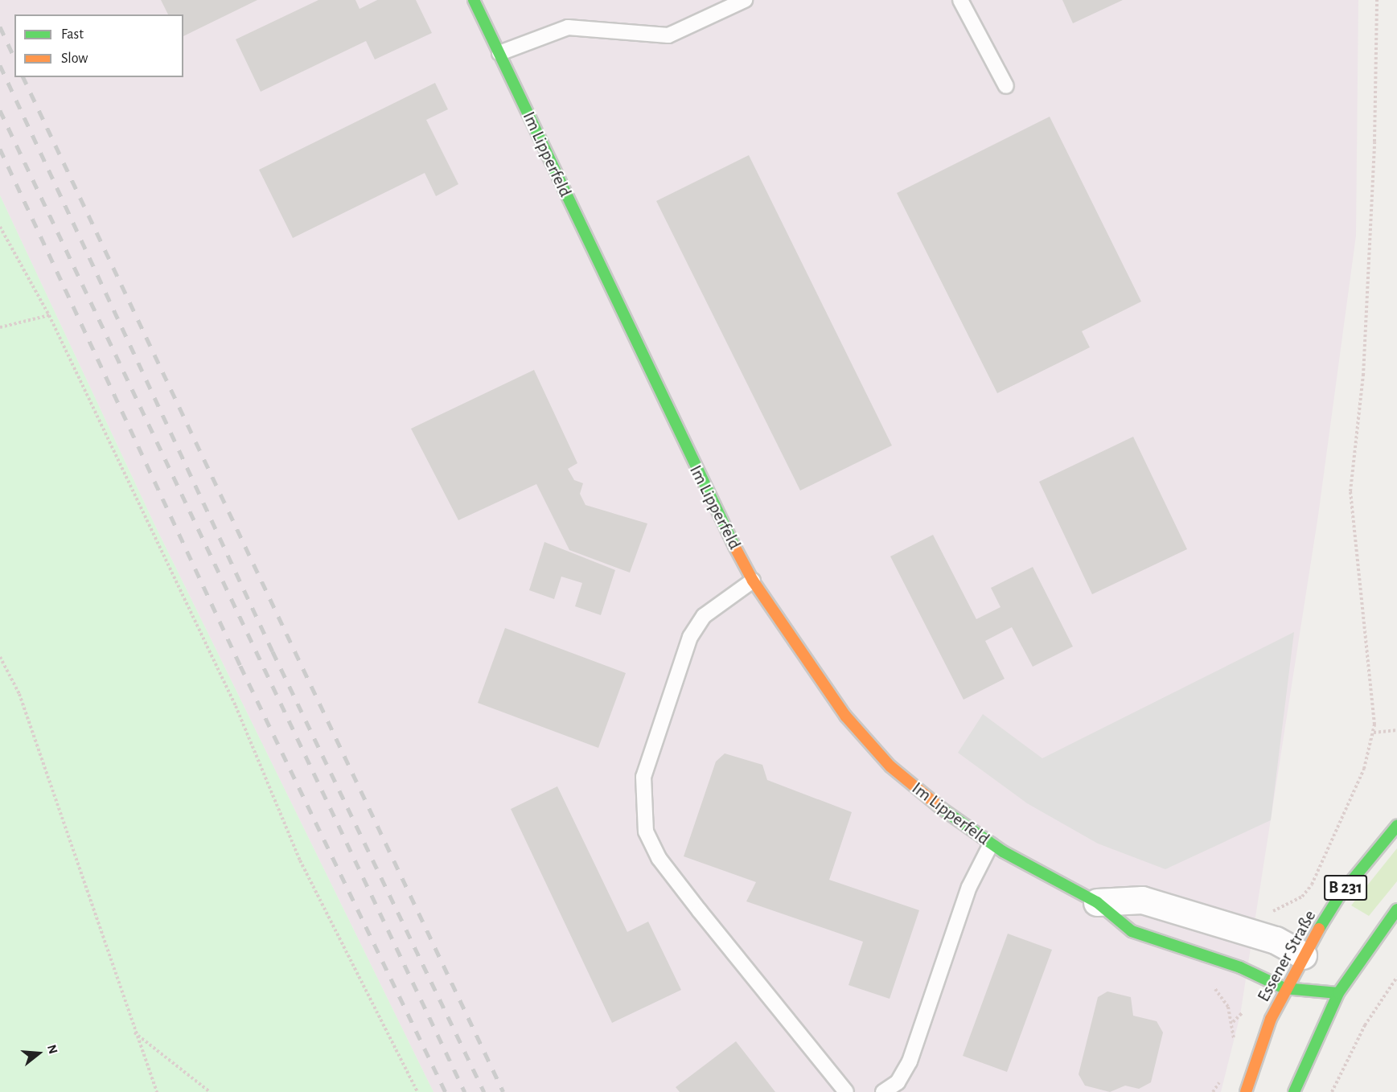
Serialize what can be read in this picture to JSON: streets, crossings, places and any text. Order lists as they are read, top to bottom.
{
  "streets": {
    "street": ["Im Lipperfeld", "B 231", "Essener Straße"]
  },
  "crossings": [
    ["Im Lipperfeld", "Essener Straße"]
  ],
  "legend": ["Fast", "Slow"],
  "north": "right"
}
